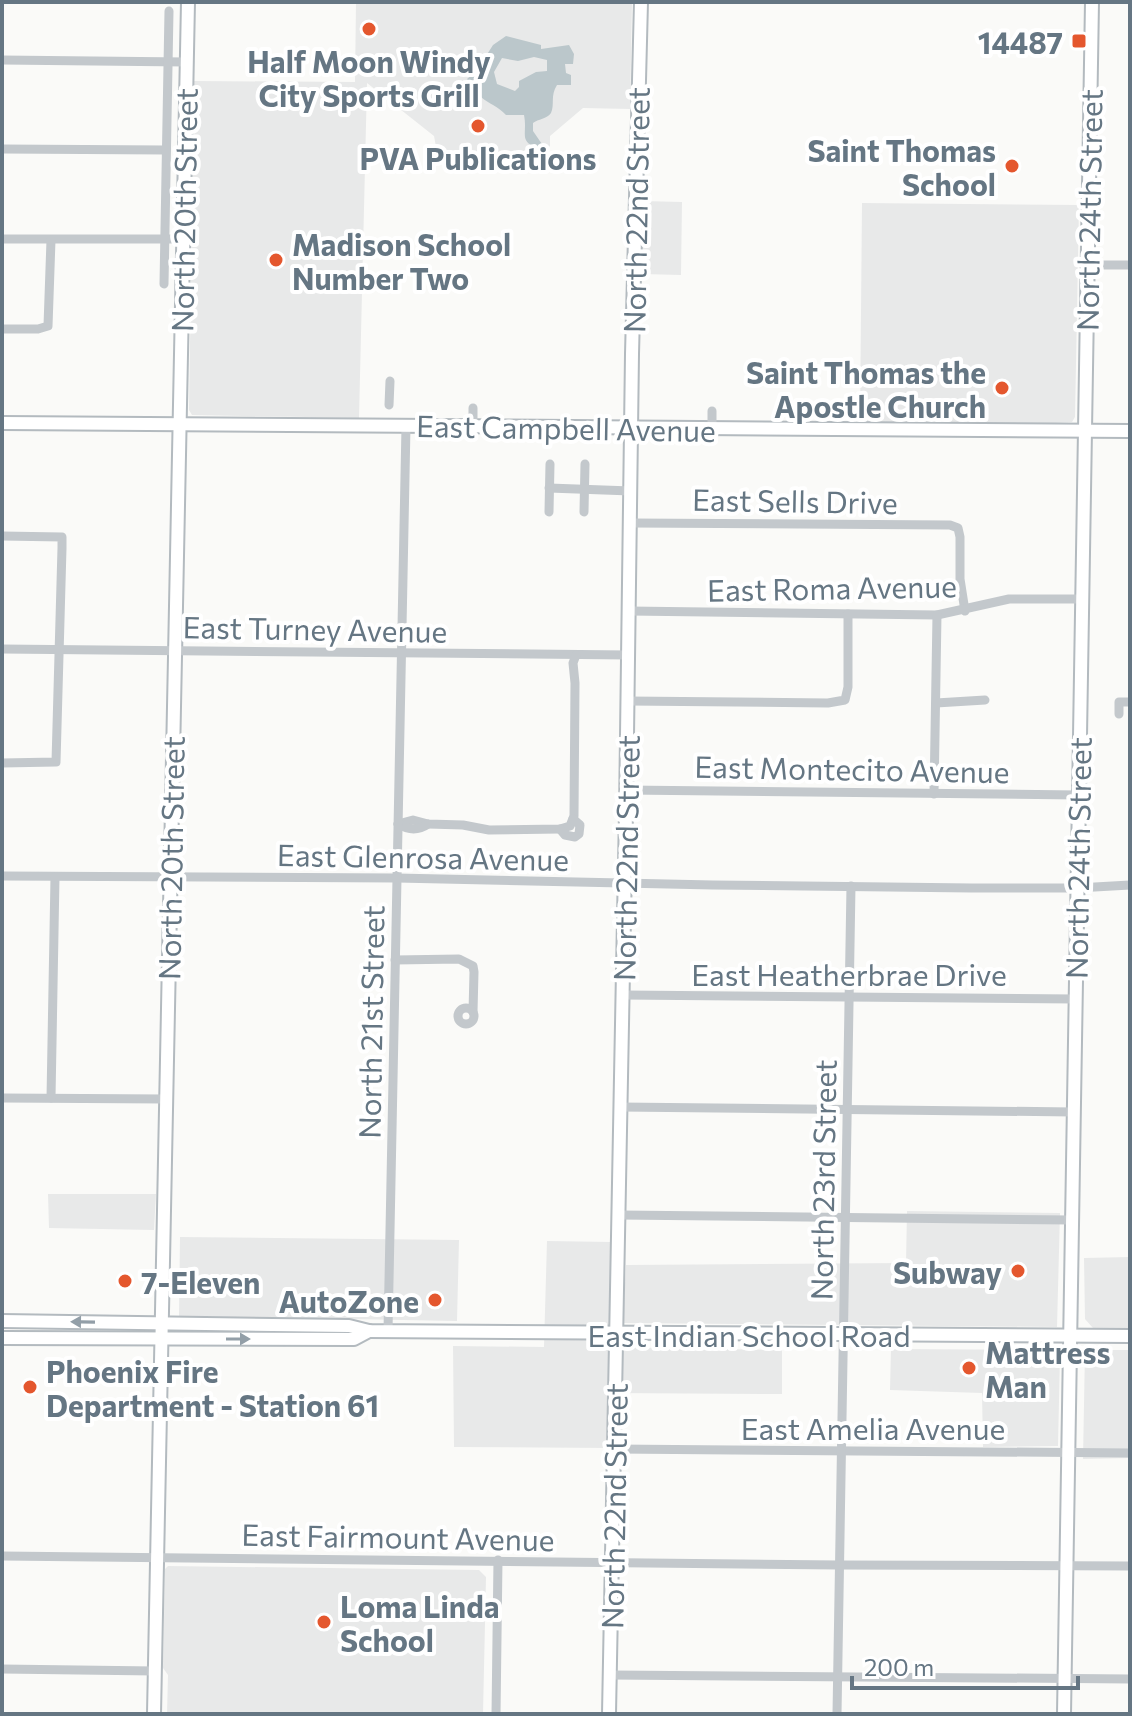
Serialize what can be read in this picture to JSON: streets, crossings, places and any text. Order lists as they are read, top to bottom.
{
  "streets": {
    "street": [
      "North 20th Street",
      "North 22nd Street",
      "North 24th Street",
      "East Campbell Avenue",
      "East Sells Drive",
      "East Roma Avenue",
      "East Turney Avenue",
      "East Montecito Avenue",
      "East Glenrosa Avenue",
      "East Heatherbrae Drive",
      "North 21st Street",
      "North 23rd Street",
      "East Indian School Road",
      "East Amelia Avenue",
      "East Fairmount Avenue"
    ]
  },
  "crossings": [
    ["North 20th Street", "East Campbell Avenue"],
    ["North 20th Street", "East Turney Avenue"],
    ["North 20th Street", "East Glenrosa Avenue"],
    ["North 20th Street", "East Indian School Road"],
    ["North 20th Street", "East Fairmount Avenue"],
    ["North 22nd Street", "East Campbell Avenue"],
    ["North 22nd Street", "East Sells Drive"],
    ["North 22nd Street", "East Roma Avenue"],
    ["North 22nd Street", "East Turney Avenue"],
    ["North 22nd Street", "East Montecito Avenue"],
    ["North 22nd Street", "East Glenrosa Avenue"],
    ["North 22nd Street", "East Heatherbrae Drive"],
    ["North 22nd Street", "East Indian School Road"],
    ["North 22nd Street", "East Amelia Avenue"],
    ["North 22nd Street", "East Fairmount Avenue"],
    ["North 24th Street", "East Campbell Avenue"],
    ["North 24th Street", "East Roma Avenue"],
    ["North 24th Street", "East Montecito Avenue"],
    ["North 24th Street", "East Glenrosa Avenue"],
    ["North 24th Street", "East Heatherbrae Drive"],
    ["North 24th Street", "East Indian School Road"],
    ["North 24th Street", "East Amelia Avenue"],
    ["North 24th Street", "East Fairmount Avenue"],
    ["East Campbell Avenue", "North 21st Street"],
    ["East Sells Drive", "East Roma Avenue"],
    ["East Turney Avenue", "North 21st Street"],
    ["East Glenrosa Avenue", "North 21st Street"],
    ["East Glenrosa Avenue", "North 23rd Street"],
    ["East Heatherbrae Drive", "North 23rd Street"],
    ["North 21st Street", "East Indian School Road"],
    ["North 23rd Street", "East Indian School Road"],
    ["North 23rd Street", "East Amelia Avenue"],
    ["North 23rd Street", "East Fairmount Avenue"]
  ],
  "places": {
    "other": [
      "Half Moon Windy City Sports Grill",
      "PVA Publications",
      "Saint Thomas School",
      "Madison School Number Two",
      "Saint Thomas the Apostle Church",
      "Subway",
      "7-Eleven",
      "AutoZone",
      "Mattress Man",
      "Phoenix Fire Department - Station 61",
      "Loma Linda School"
    ],
    "transit": ["14487"]
  },
  "scale_bar": "200 m"
}
